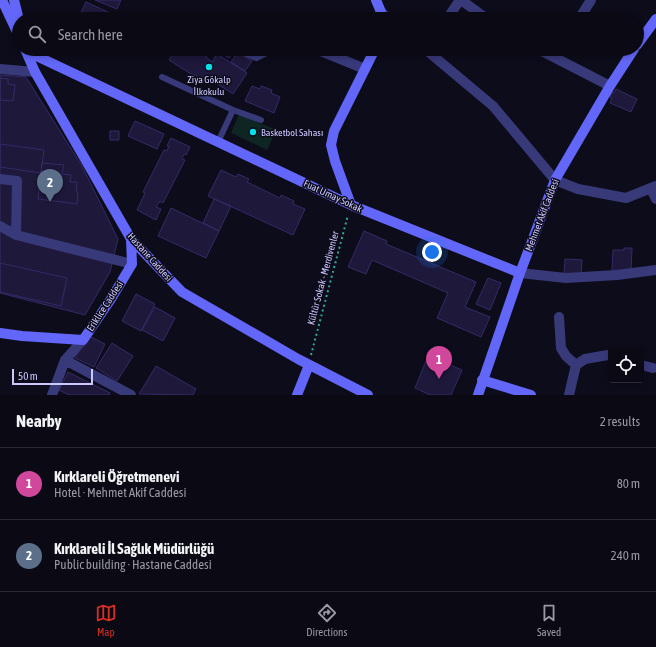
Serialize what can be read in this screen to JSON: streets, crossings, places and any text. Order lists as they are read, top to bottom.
{
  "streets": {
    "street": [
      "Fuat Umay Sokak",
      "Mehmet Akif Caddesi",
      "Hastane Caddesi",
      "Eriklice Caddesi"
    ],
    "path": ["Kültür Sokak - Merdivenler"]
  },
  "crossings": [
    ["Fuat Umay Sokak", "Mehmet Akif Caddesi"],
    ["Fuat Umay Sokak", "Kültür Sokak - Merdivenler"],
    ["Hastane Caddesi", "Kültür Sokak - Merdivenler"]
  ],
  "places": ["Ziya Gökalp İlkokulu", "Basketbol Sahası"],
  "scale_bar": "50 m",
  "page": {
    "search": "Search here",
    "pins": ["2", "1"],
    "scale": "50 m",
    "heading": ["Nearby", "2 results"],
    "list": [
      {
        "mark": "1",
        "name": "Kırklareli Öğretmenevi",
        "note": "Hotel · Mehmet Akif Caddesi",
        "value": "80 m"
      },
      {
        "mark": "2",
        "name": "Kırklareli İl Sağlık Müdürlüğü",
        "note": "Public building · Hastane Caddesi",
        "value": "240 m"
      }
    ],
    "nav": ["Map", "Directions", "Saved"]
  }
}
